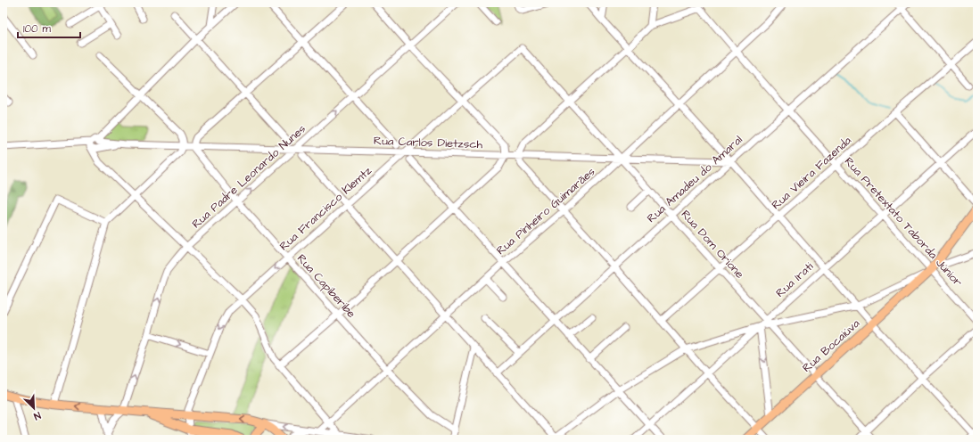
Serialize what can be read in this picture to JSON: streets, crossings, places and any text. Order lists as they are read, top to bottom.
{
  "streets": {
    "main road": ["Rua Bocaiúva"],
    "street": [
      "Rua Carlos Dietzsch",
      "Rua Vieira Fazenda",
      "Rua Padre Leonardo Nunes",
      "Rua Amadeu do Amaral",
      "Rua Francisco Klemtz",
      "Rua Pinheiro Guimarães",
      "Rua Pretextato Taborda Júnior",
      "Rua Dom Orione",
      "Rua Irati",
      "Rua Capiberibe"
    ]
  },
  "crossings": [
    ["Rua Carlos Dietzsch", "Rua Padre Leonardo Nunes"],
    ["Rua Carlos Dietzsch", "Rua Amadeu do Amaral"],
    ["Rua Carlos Dietzsch", "Rua Francisco Klemtz"],
    ["Rua Carlos Dietzsch", "Rua Pinheiro Guimarães"],
    ["Rua Carlos Dietzsch", "Rua Dom Orione"],
    ["Rua Carlos Dietzsch", "Rua Capiberibe"],
    ["Rua Vieira Fazenda", "Rua Pretextato Taborda Júnior"],
    ["Rua Vieira Fazenda", "Rua Dom Orione"],
    ["Rua Padre Leonardo Nunes", "Rua Capiberibe"],
    ["Rua Amadeu do Amaral", "Rua Pretextato Taborda Júnior"],
    ["Rua Amadeu do Amaral", "Rua Dom Orione"],
    ["Rua Francisco Klemtz", "Rua Dom Orione"],
    ["Rua Francisco Klemtz", "Rua Capiberibe"],
    ["Rua Pinheiro Guimarães", "Rua Pretextato Taborda Júnior"],
    ["Rua Pinheiro Guimarães", "Rua Dom Orione"],
    ["Rua Pinheiro Guimarães", "Rua Capiberibe"],
    ["Rua Pretextato Taborda Júnior", "Rua Irati"],
    ["Rua Pretextato Taborda Júnior", "Rua Bocaiúva"],
    ["Rua Dom Orione", "Rua Irati"],
    ["Rua Dom Orione", "Rua Bocaiúva"]
  ],
  "one_way": ["Rua Padre Leonardo Nunes"],
  "scale_bar": "100 m",
  "north": "bottom right"
}
